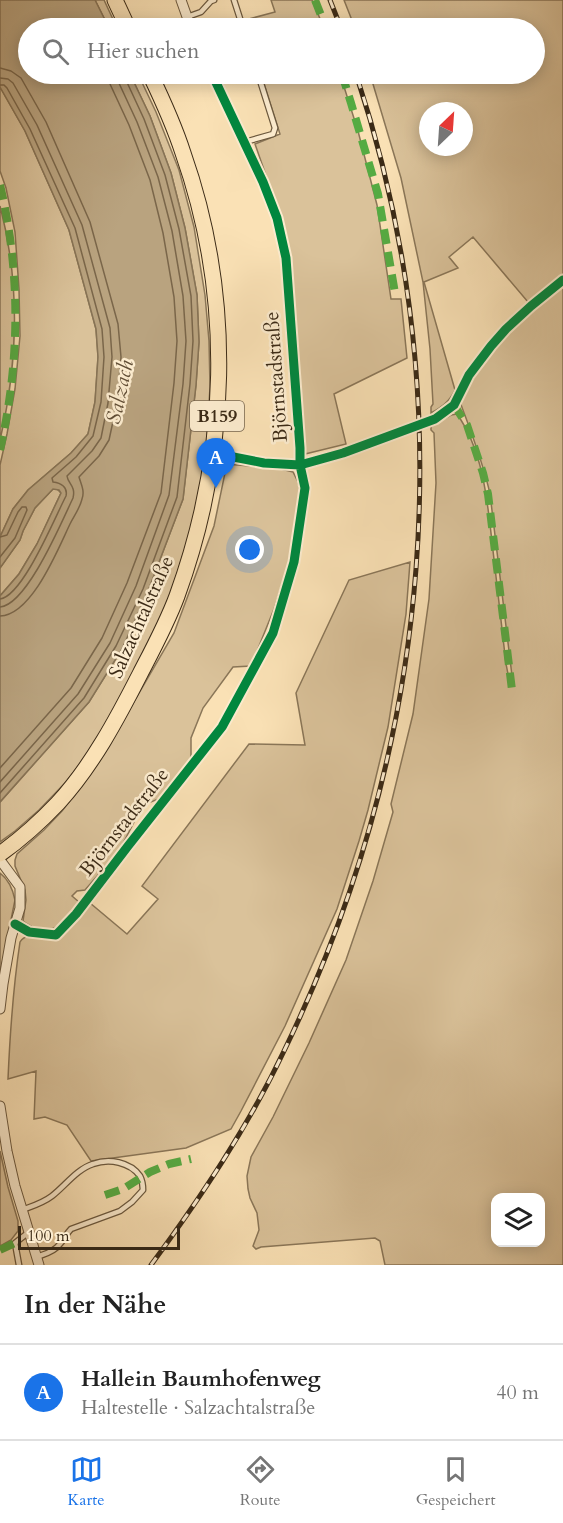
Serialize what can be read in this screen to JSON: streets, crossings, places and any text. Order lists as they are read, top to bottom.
{
  "streets": {
    "main road": ["B159", "Salzachtalstraße"],
    "street": ["Björnstadstraße"]
  },
  "water": ["Salzach"],
  "scale_bar": "100 m",
  "north": "top right",
  "page": {
    "search": "Hier suchen",
    "pins": "A",
    "scale": "100 m",
    "heading": "In der Nähe",
    "list": [
      {
        "mark": "A",
        "name": "Hallein Baumhofenweg",
        "note": "Haltestelle · Salzachtalstraße",
        "value": "40 m"
      }
    ],
    "nav": ["Karte", "Route", "Gespeichert"]
  }
}
